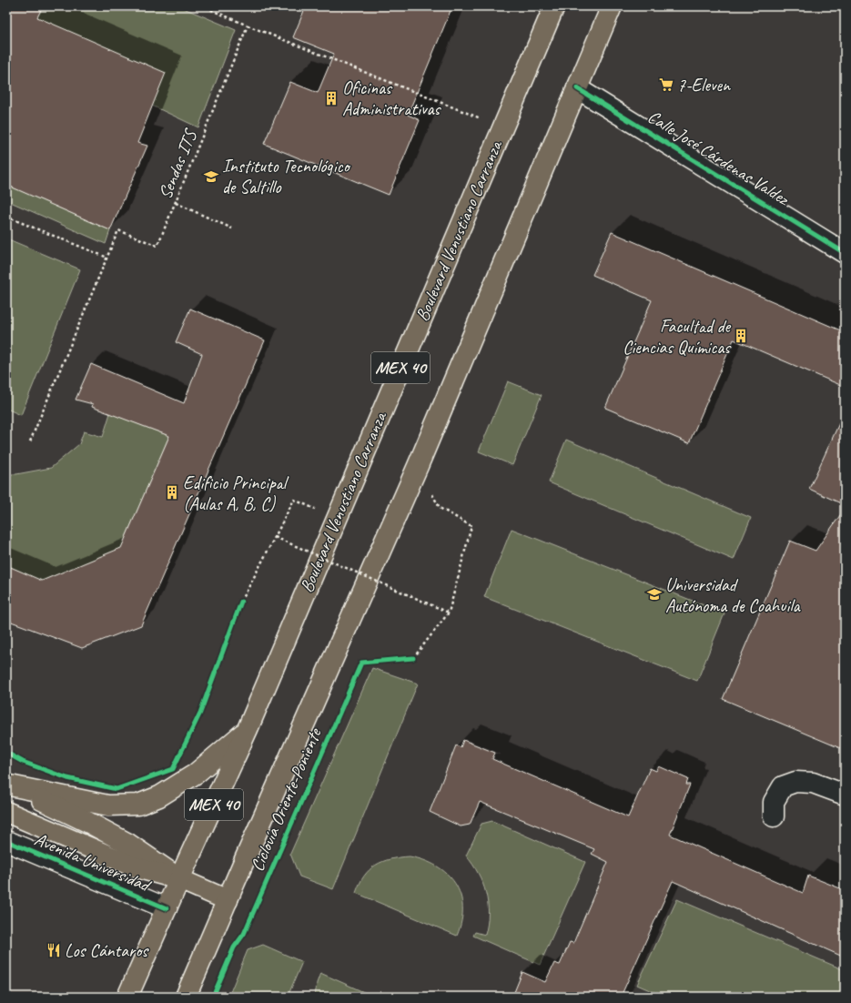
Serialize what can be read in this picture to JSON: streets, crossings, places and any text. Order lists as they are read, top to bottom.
{
  "streets": {
    "main road": ["Boulevard Venustiano Carranza", "MEX 40", "Avenida Universidad"],
    "street": ["Calle José Cárdenas Valdez"],
    "path": ["Sendas ITS"],
    "cycle path": ["Ciclovía Oriente-Poniente"]
  },
  "crossings": [
    ["Calle José Cárdenas Valdez", "MEX 40"],
    ["Boulevard Venustiano Carranza", "Avenida Universidad"],
    ["MEX 40", "Avenida Universidad"]
  ],
  "places": {
    "supermarket": ["7-Eleven"],
    "building": ["Oficinas Administrativas", "Facultad de Ciencias Químicas", "Edificio Principal (Aulas A, B, C)"],
    "school or university": ["Instituto Tecnológico de Saltillo", "Universidad Autónoma de Coahuila"],
    "restaurant": ["Los Cántaros"]
  }
}
